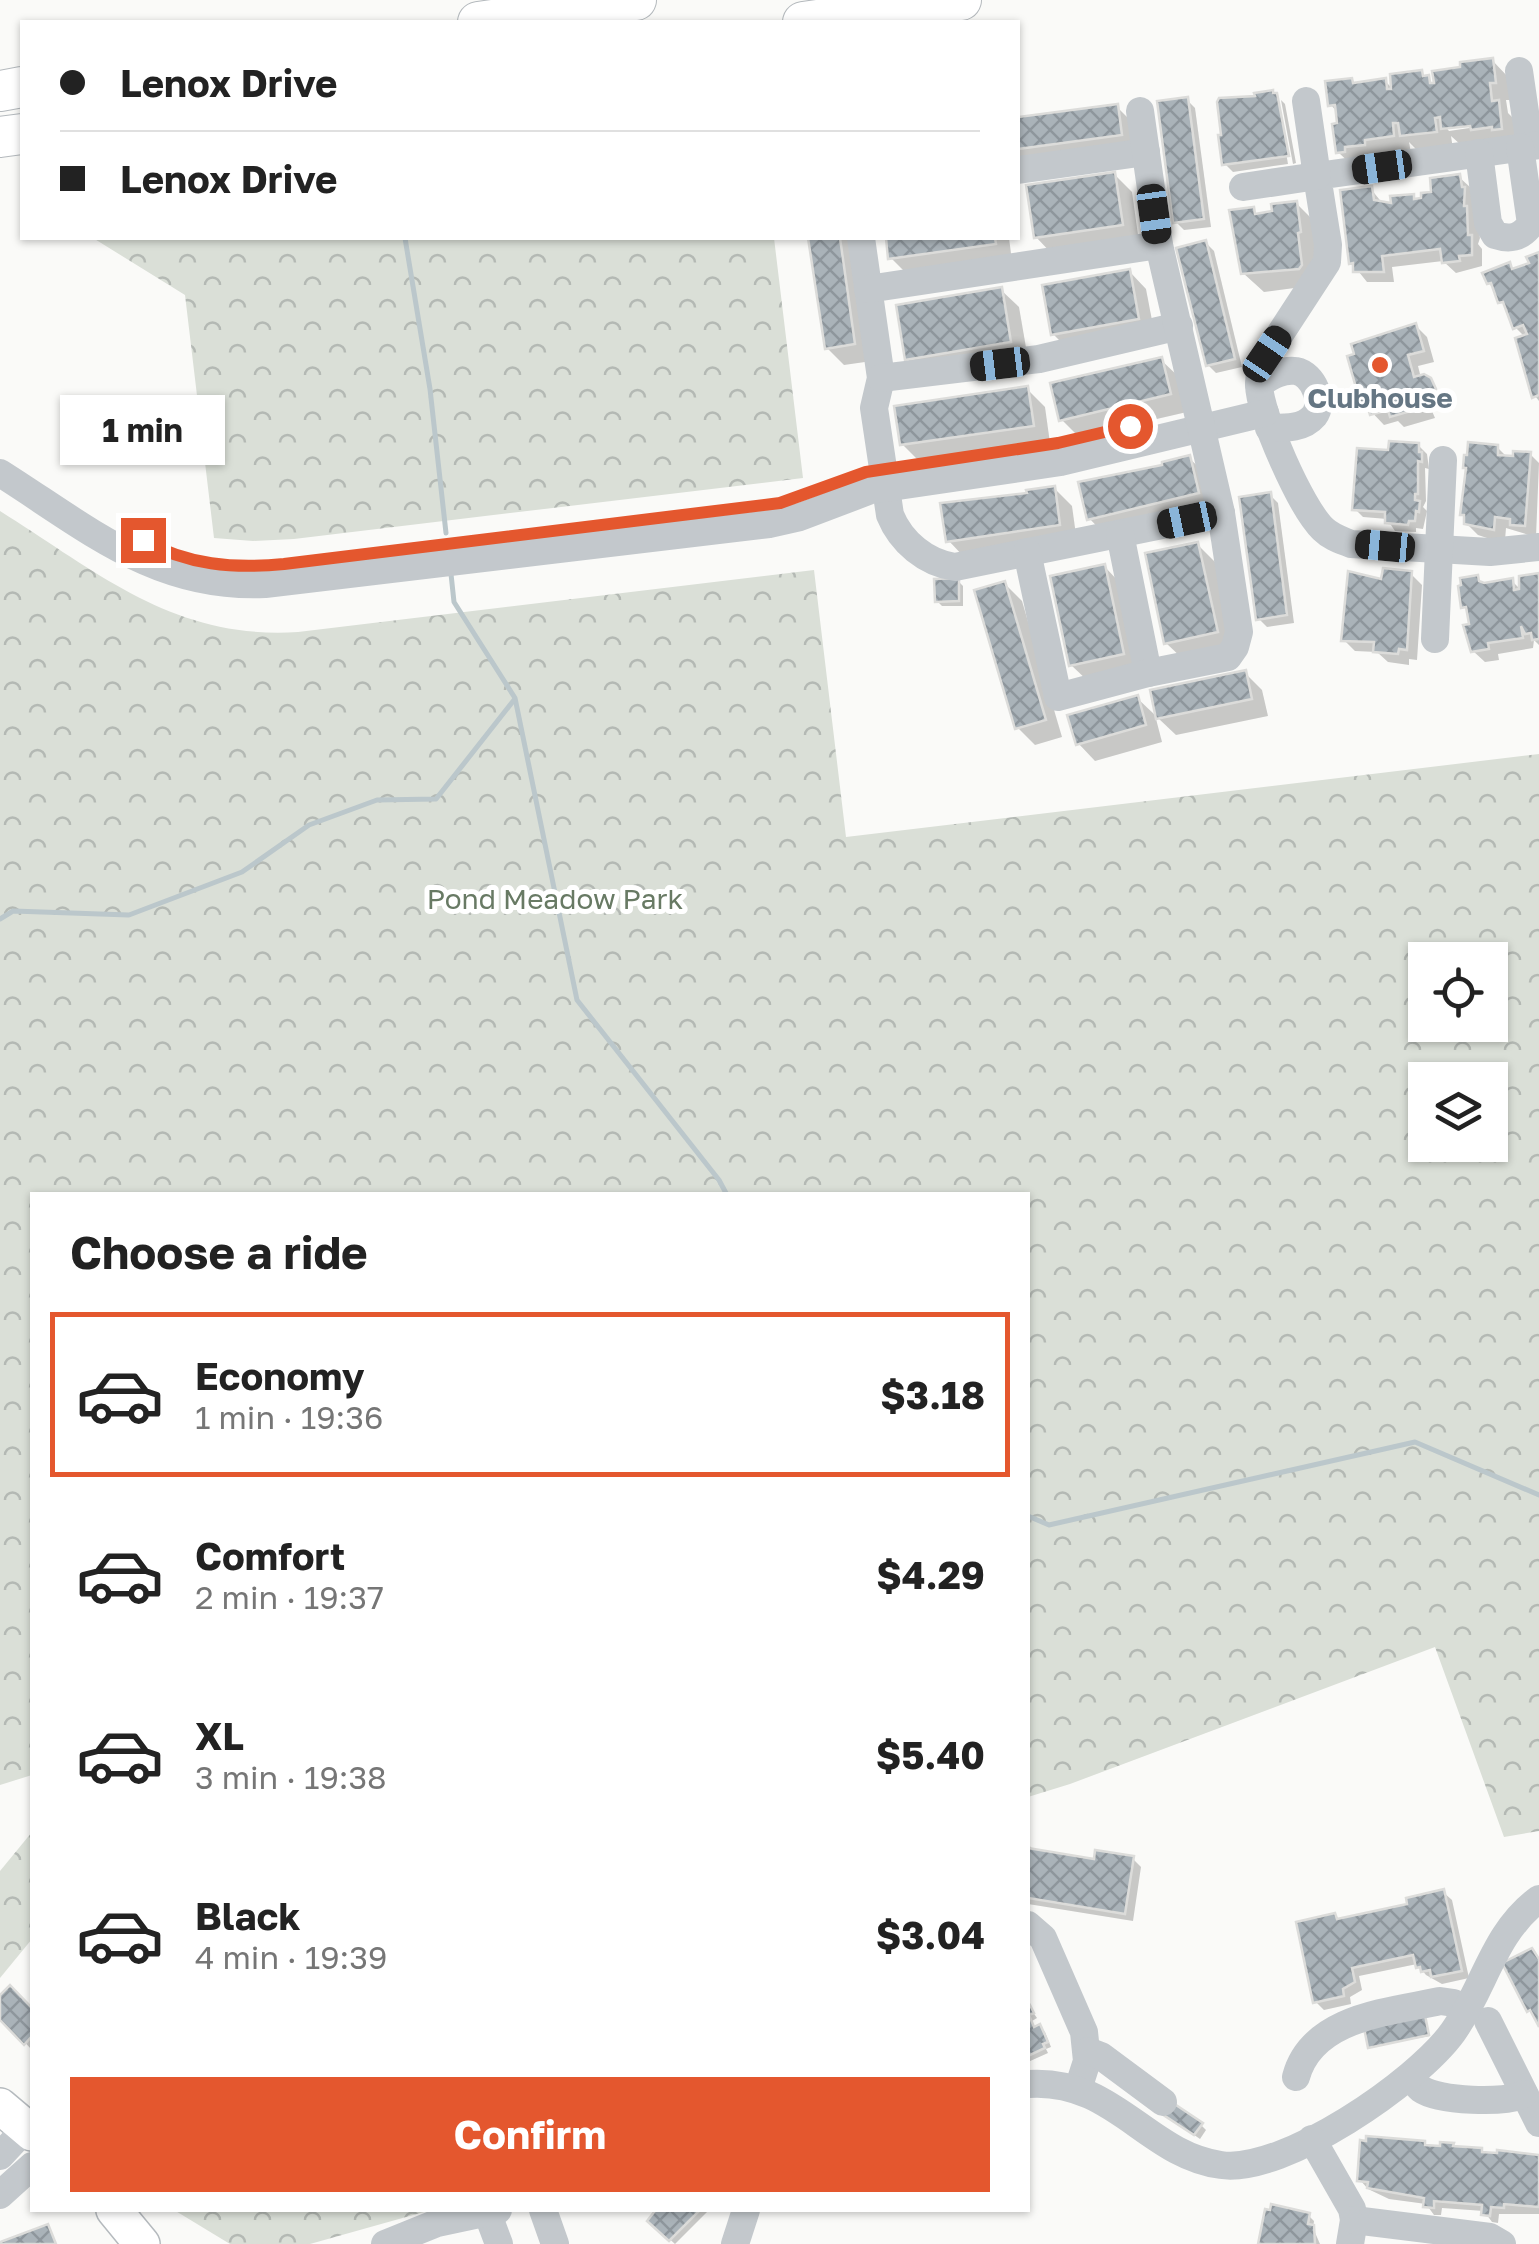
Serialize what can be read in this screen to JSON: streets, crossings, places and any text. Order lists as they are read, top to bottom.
{
  "parks": ["Pond Meadow Park"],
  "places": ["Clubhouse"],
  "page": {
    "banner": ["Lenox Drive", "Lenox Drive"],
    "bubble": "1 min",
    "heading": "Choose a ride",
    "list": [
      {
        "name": "Economy",
        "note": "1 min · 19:36",
        "value": "$3.18"
      },
      {
        "name": "Comfort",
        "note": "2 min · 19:37",
        "value": "$4.29"
      },
      {
        "name": "XL",
        "note": "3 min · 19:38",
        "value": "$5.40"
      },
      {
        "name": "Black",
        "note": "4 min · 19:39",
        "value": "$3.04"
      }
    ],
    "buttons": "Confirm"
  }
}
